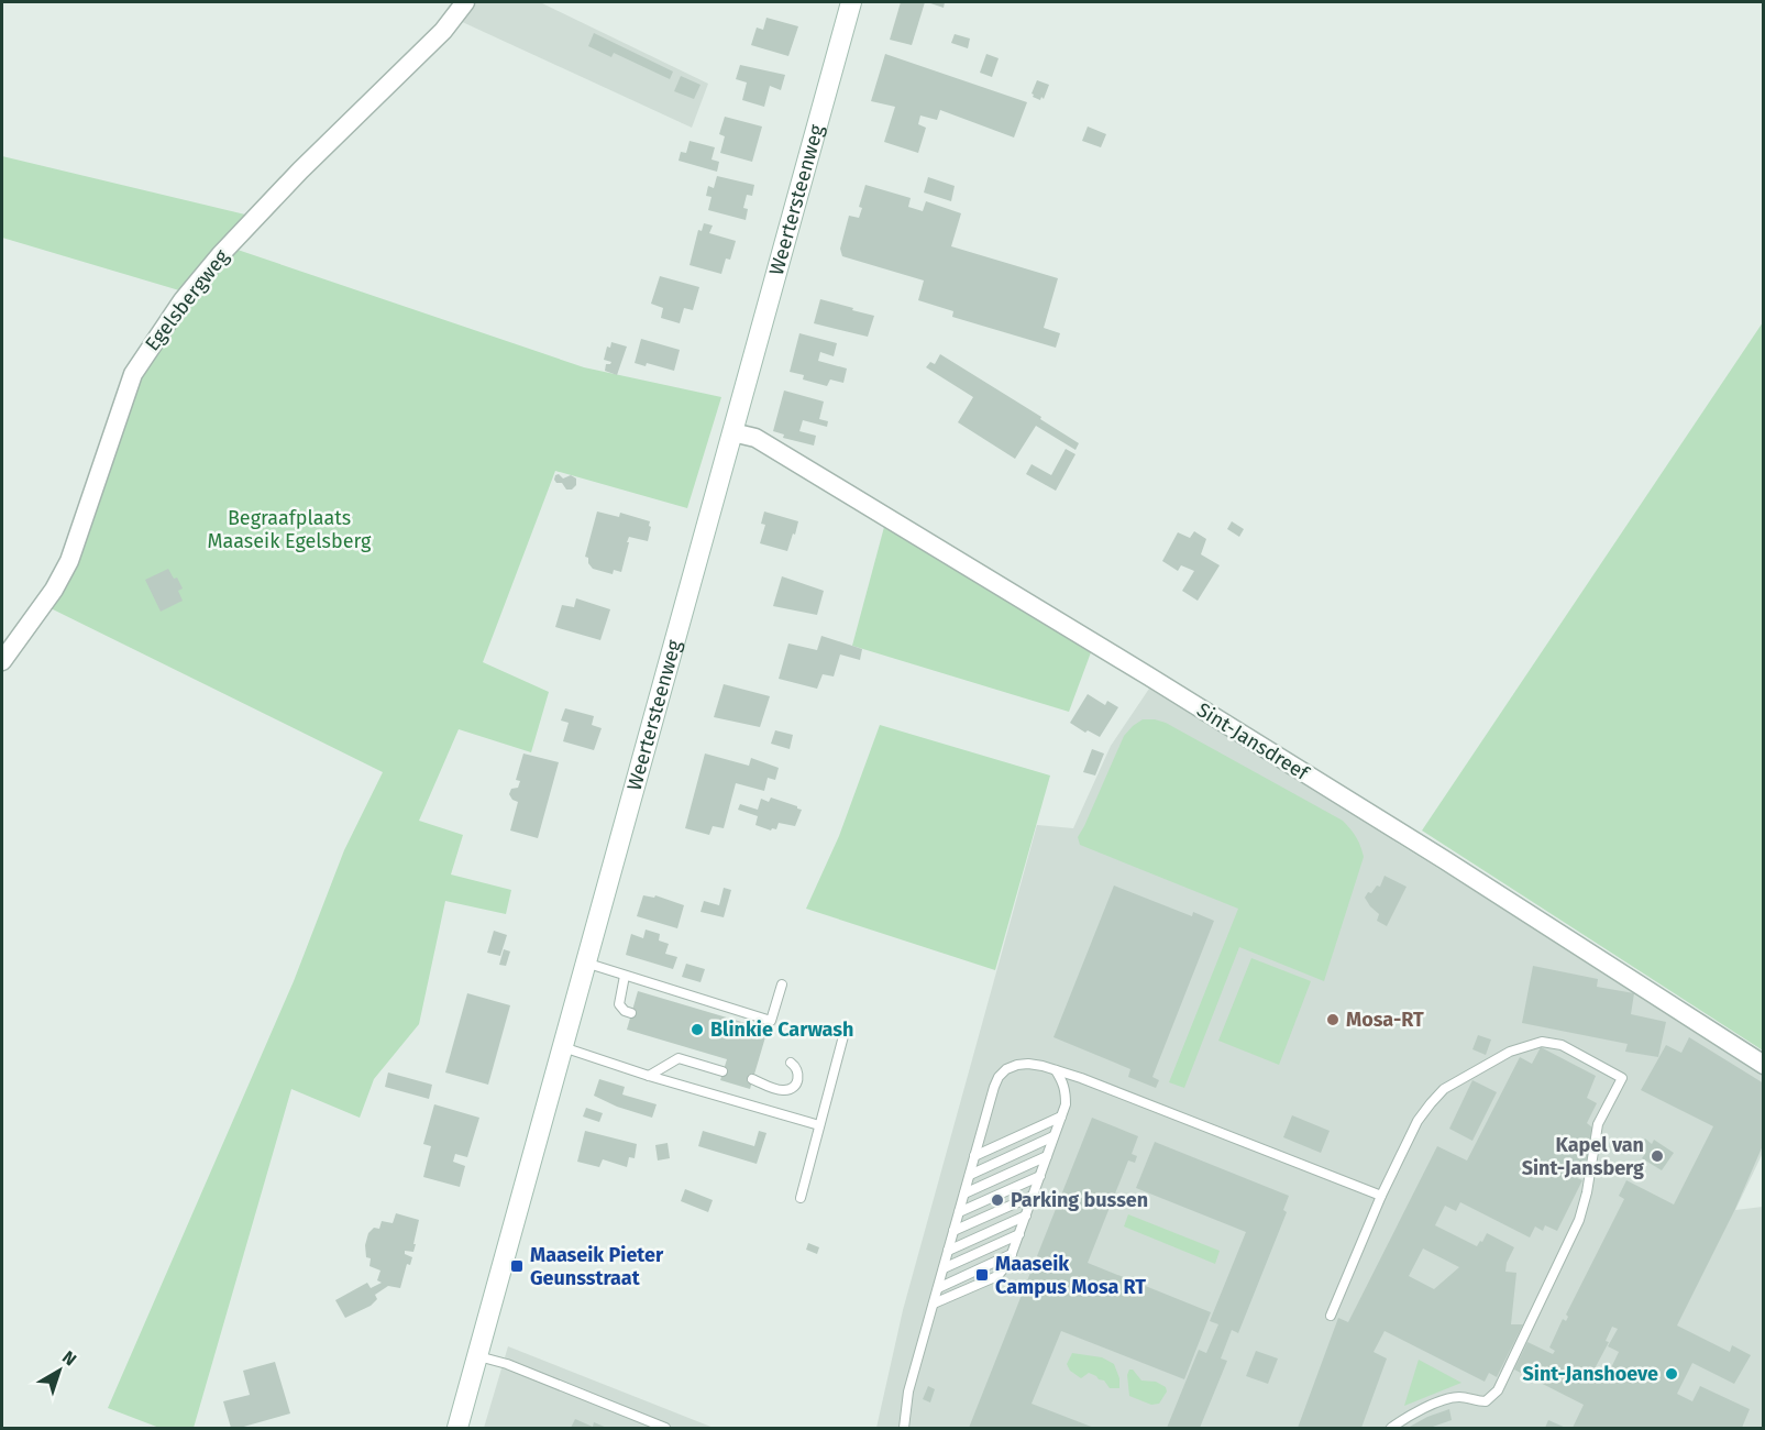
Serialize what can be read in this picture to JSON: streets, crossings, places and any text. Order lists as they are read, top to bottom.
{
  "streets": {
    "main road": ["Weertersteenweg"],
    "street": ["Egelsbergweg", "Sint-Jansdreef"]
  },
  "crossings": [
    ["Weertersteenweg", "Sint-Jansdreef"]
  ],
  "parks": ["Begraafplaats Maaseik Egelsberg"],
  "places": {
    "other": [
      "Mosa-RT",
      "Blinkie Carwash",
      "Kapel van Sint-Jansberg",
      "Parking bussen",
      "Sint-Janshoeve"
    ],
    "transit": ["Maaseik Pieter Geunsstraat", "Maaseik Campus Mosa RT"]
  },
  "north": "top right"
}
